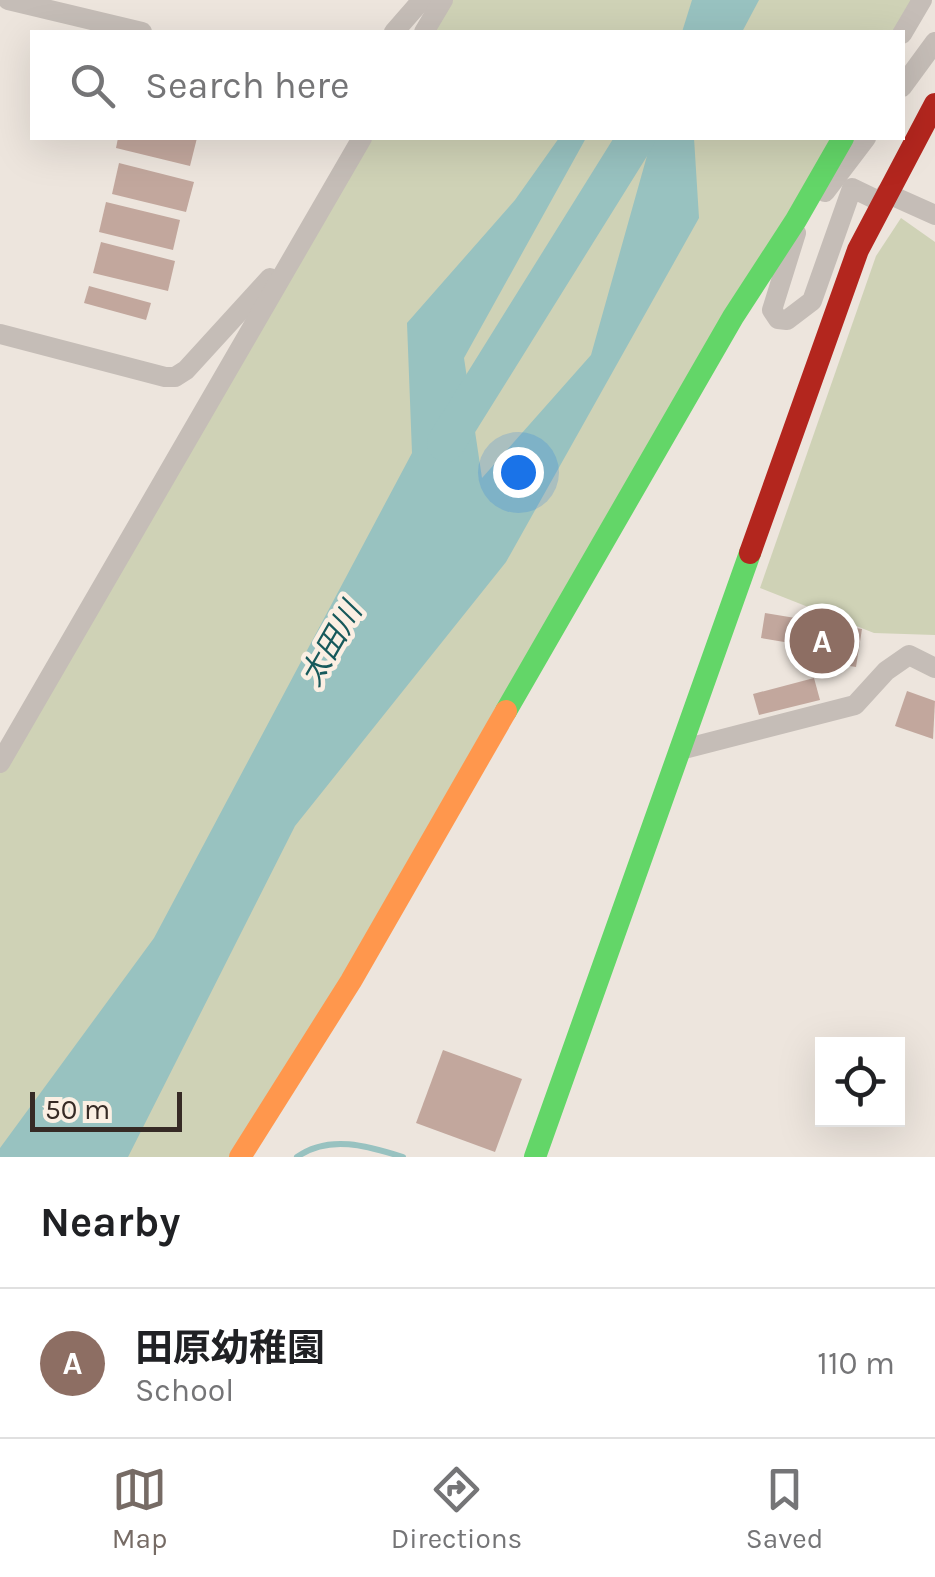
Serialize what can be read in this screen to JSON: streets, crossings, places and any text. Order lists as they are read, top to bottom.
{
  "water": ["太田川"],
  "scale_bar": "50 m",
  "page": {
    "search": "Search here",
    "pins": "A",
    "scale": "50 m",
    "heading": "Nearby",
    "list": [
      {
        "mark": "A",
        "name": "田原幼稚園",
        "note": "School",
        "value": "110 m"
      }
    ],
    "nav": ["Map", "Directions", "Saved"]
  }
}
